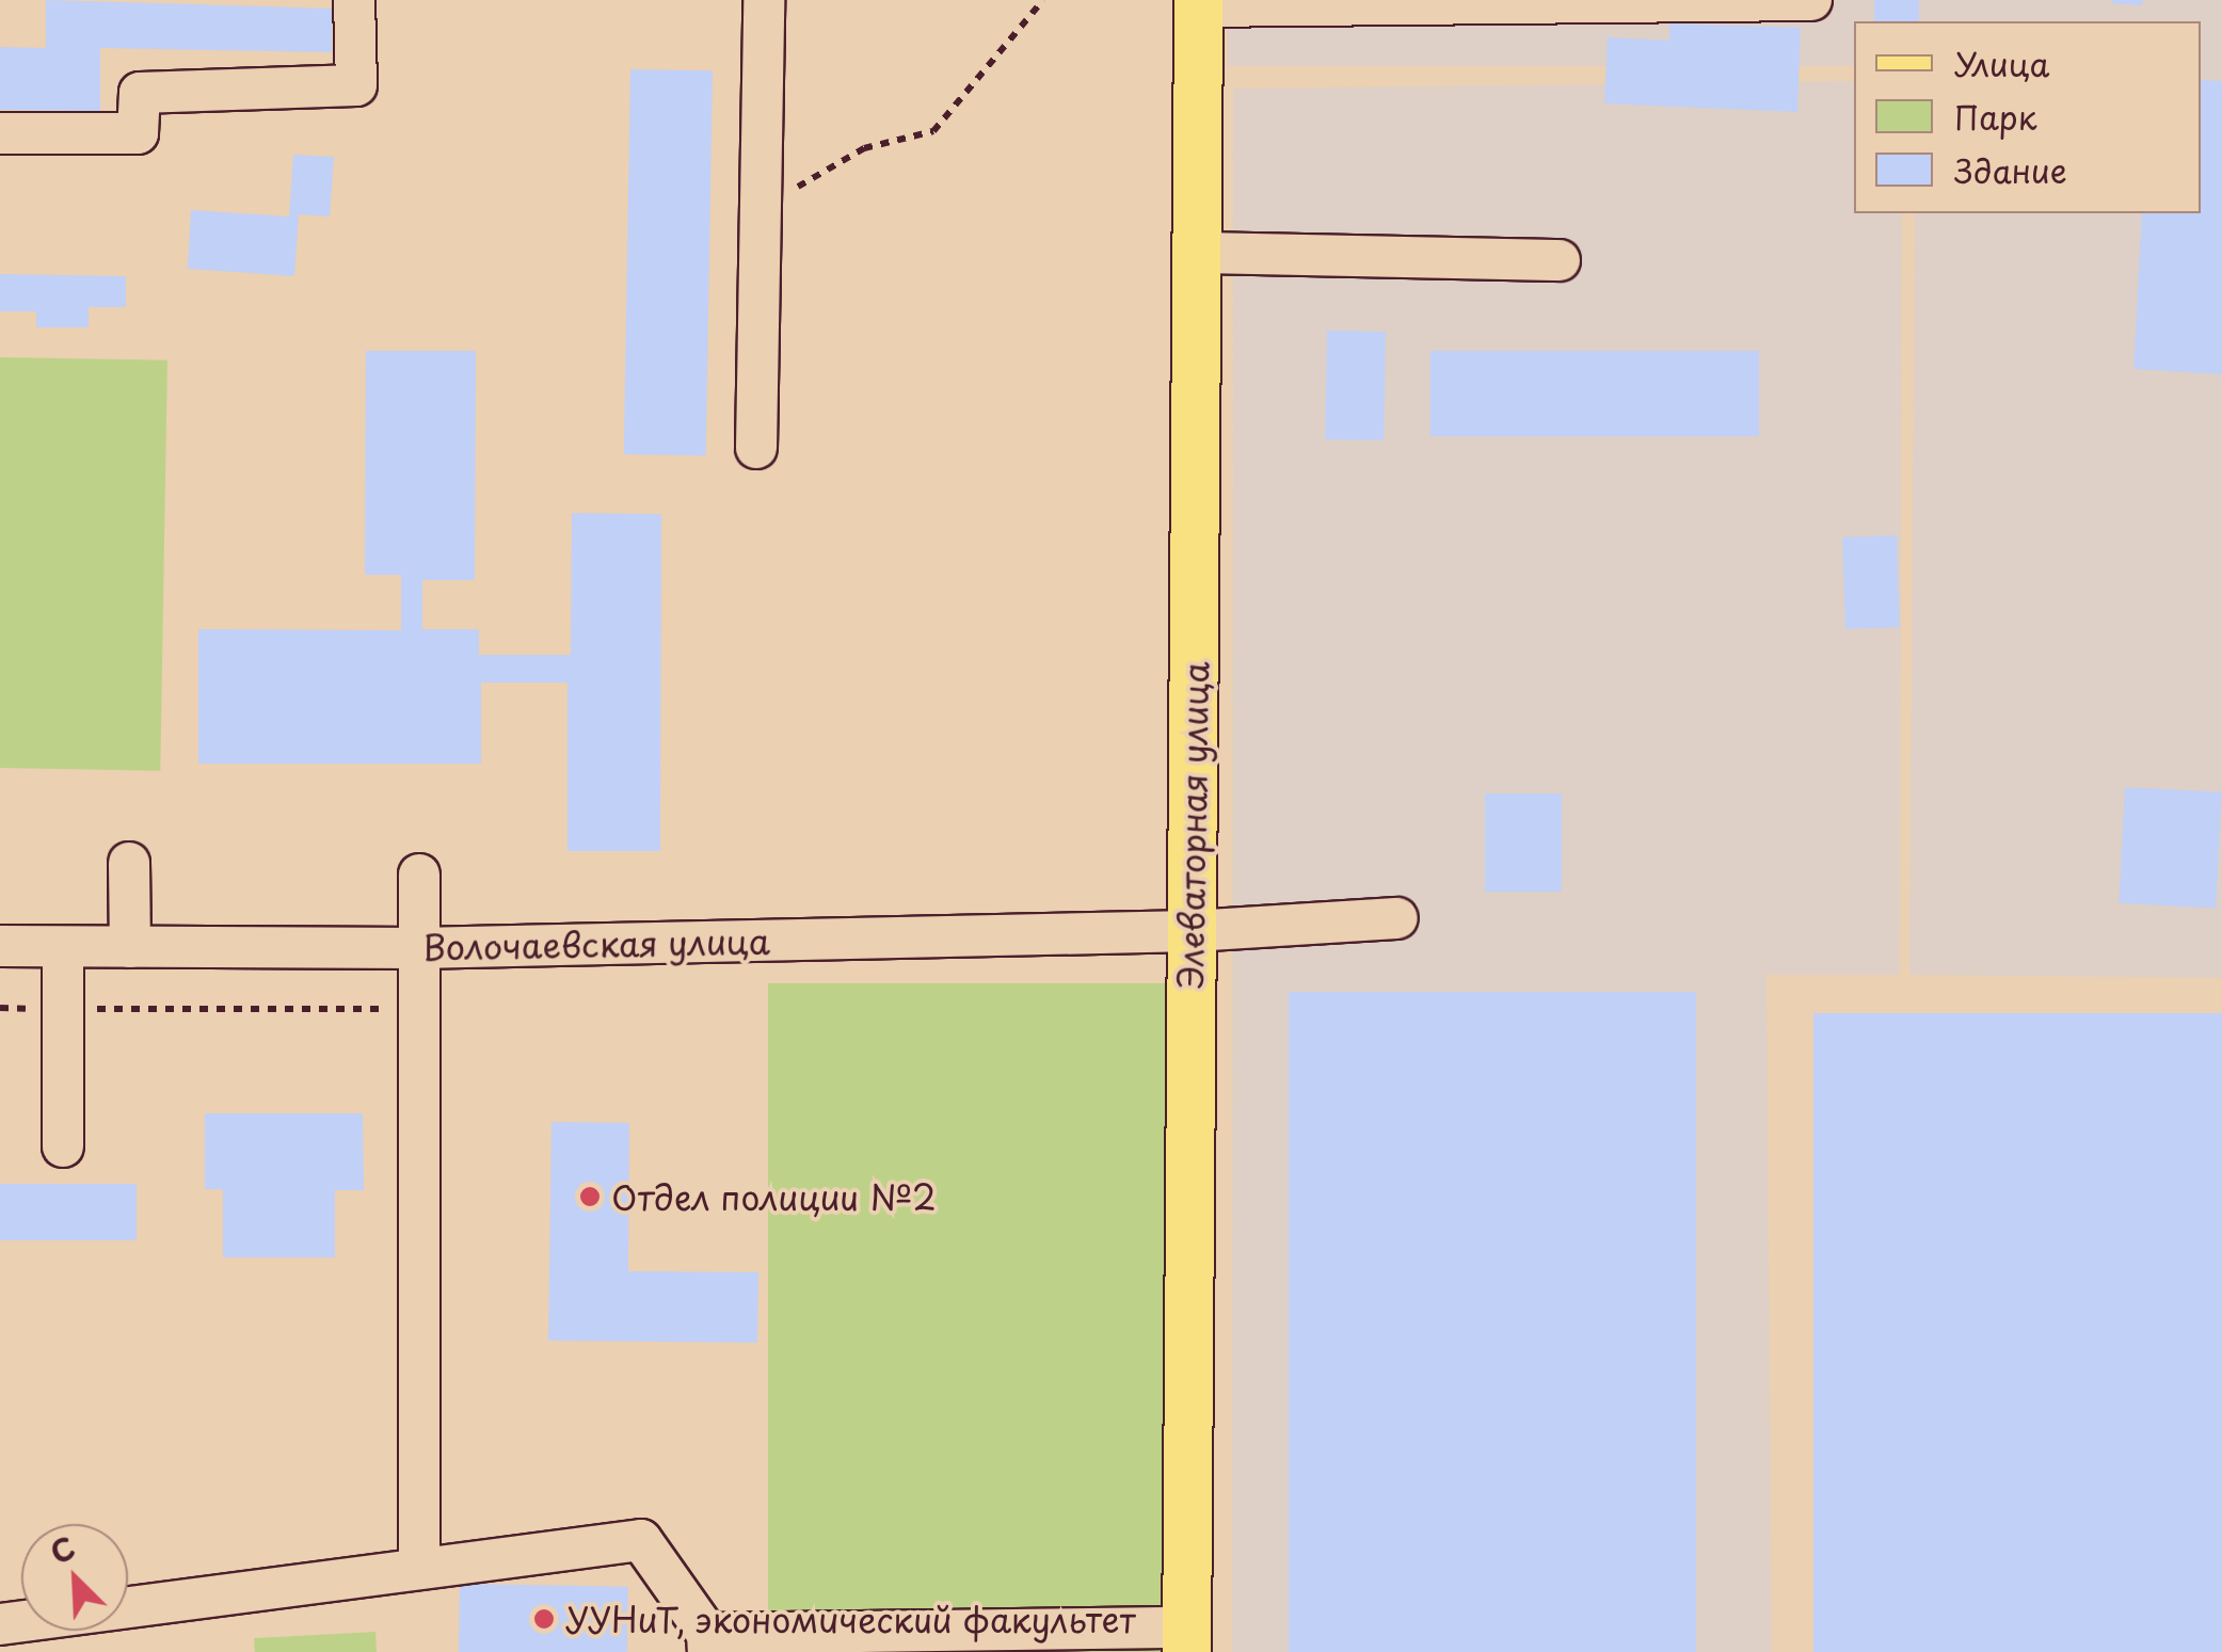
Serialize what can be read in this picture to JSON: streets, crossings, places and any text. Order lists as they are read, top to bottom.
{
  "streets": {
    "main road": ["Элеваторная улица"],
    "street": ["Волочаевская улица"]
  },
  "crossings": [
    ["Элеваторная улица", "Волочаевская улица"]
  ],
  "places": ["Отдел полиции №2", "УУНиТ, экономический факультет"],
  "legend": ["Улица", "Парк", "Здание"],
  "north": "top left"
}
